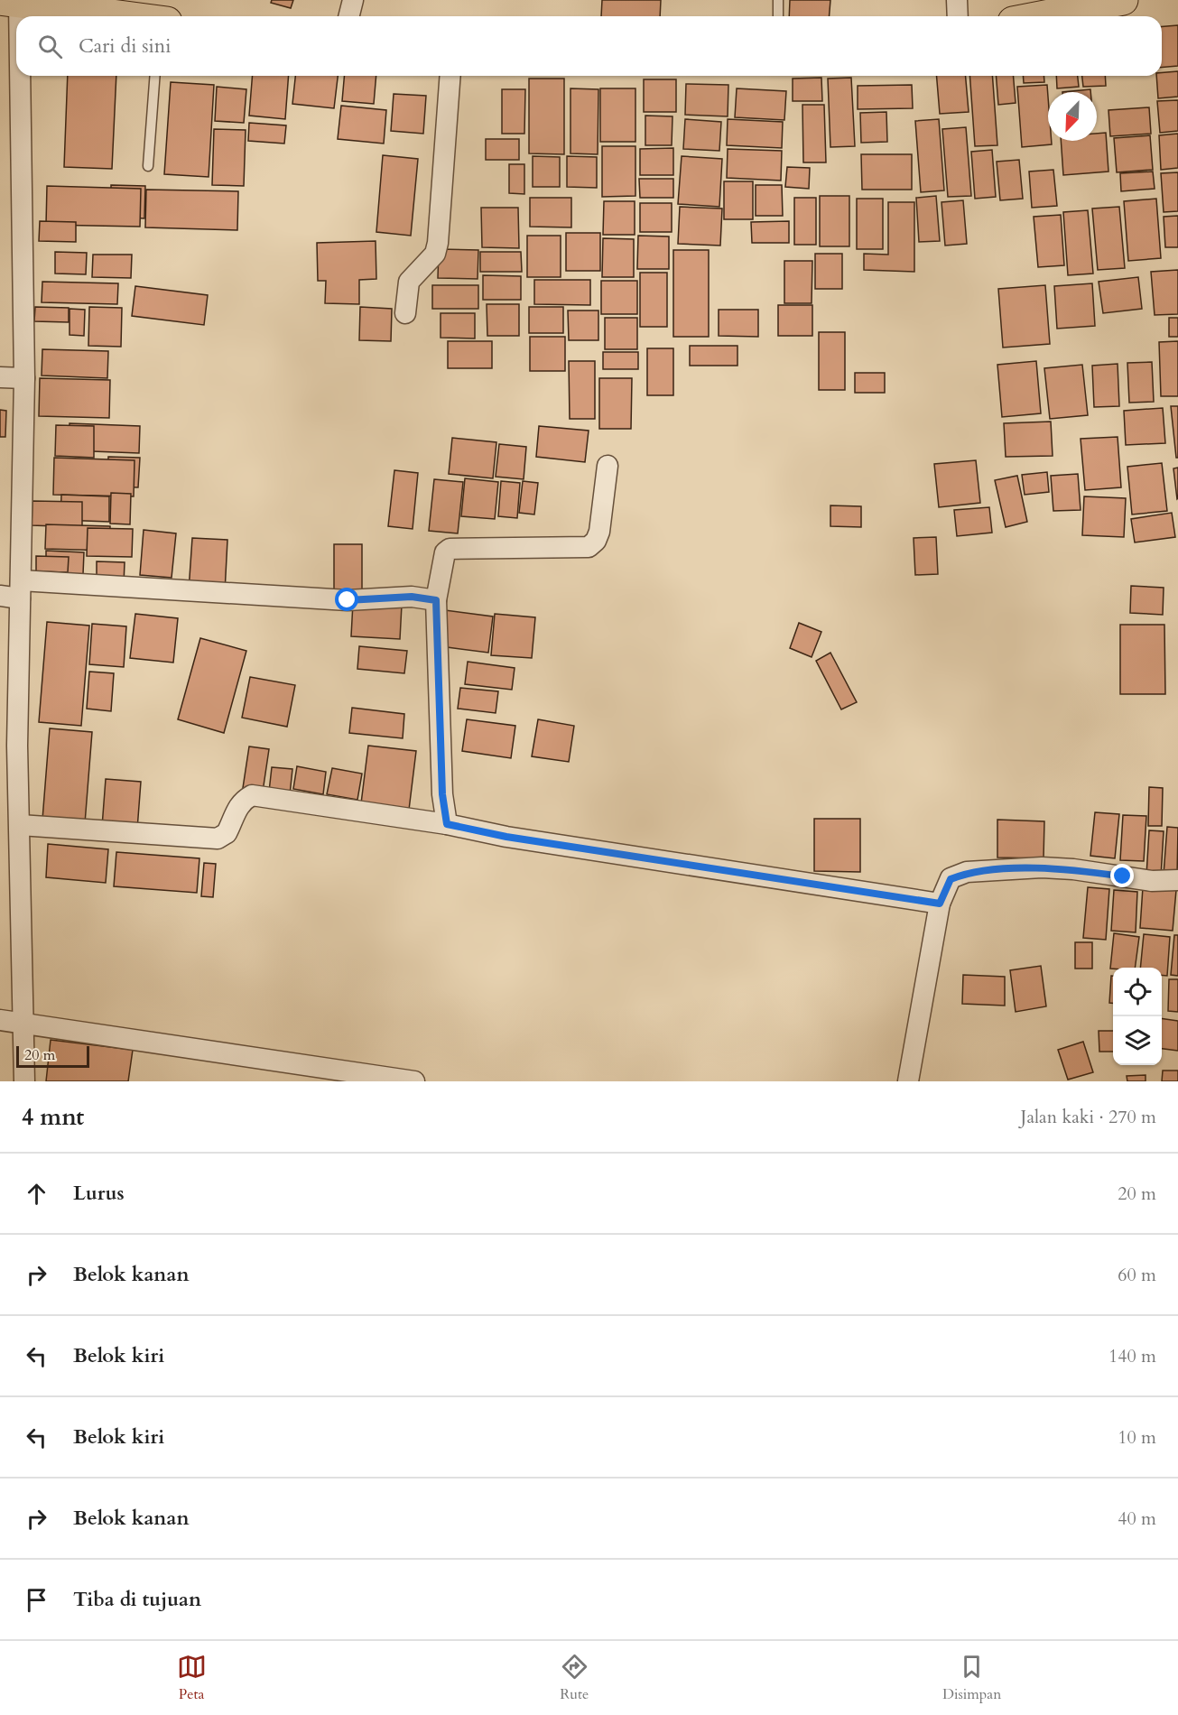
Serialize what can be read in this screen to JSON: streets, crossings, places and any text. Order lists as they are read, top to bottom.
{
  "scale_bar": "20 m",
  "north": "bottom left",
  "page": {
    "search": "Cari di sini",
    "scale": "20 m",
    "heading": ["4 mnt", "Jalan kaki · 270 m"],
    "list": [
      ["Lurus", "20 m"],
      ["Belok kanan", "60 m"],
      ["Belok kiri", "140 m"],
      ["Belok kiri", "10 m"],
      ["Belok kanan", "40 m"],
      "Tiba di tujuan"
    ],
    "nav": ["Peta", "Rute", "Disimpan"]
  }
}
